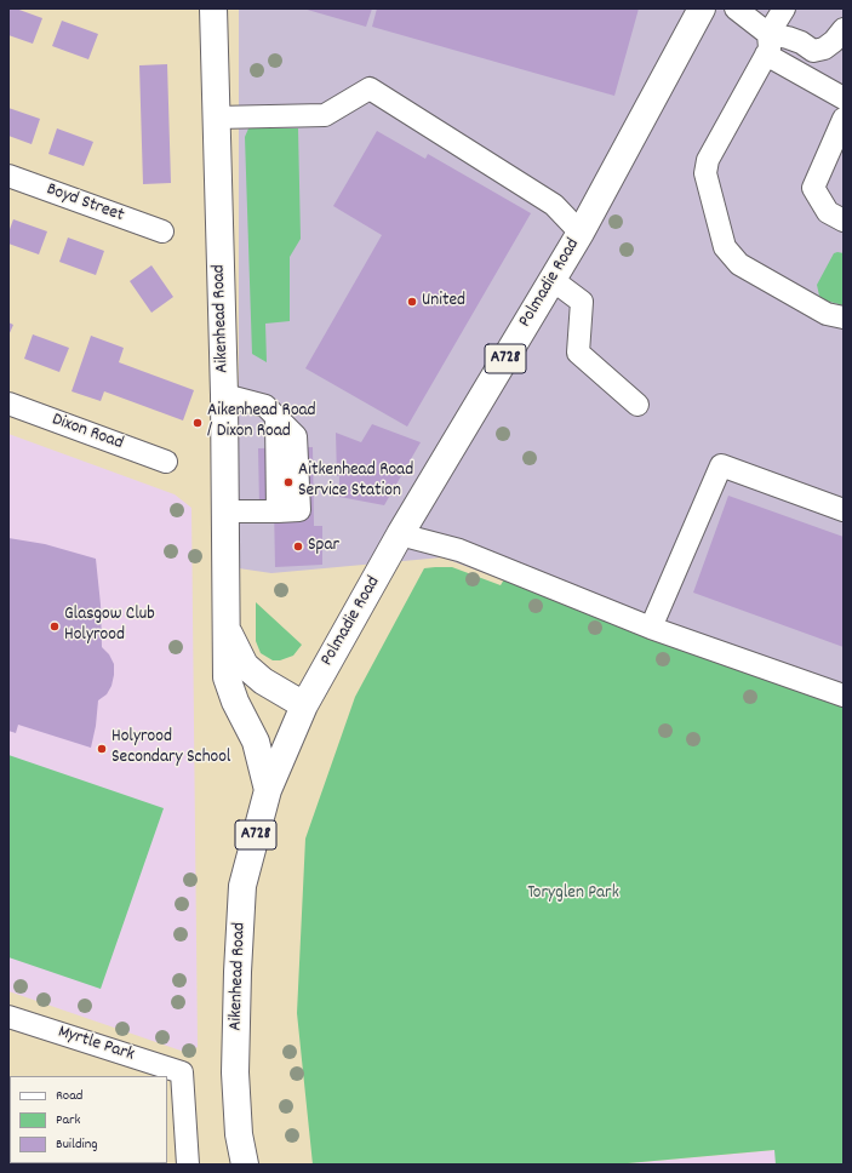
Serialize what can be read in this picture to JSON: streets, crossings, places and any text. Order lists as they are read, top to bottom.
{
  "streets": {
    "main road": ["Polmadie Road", "Aikenhead Road", "A728"],
    "street": ["Boyd Street", "Dixon Road", "Myrtle Park"]
  },
  "crossings": [
    ["Polmadie Road", "Aikenhead Road"]
  ],
  "parks": ["Toryglen Park"],
  "places": [
    "United",
    "Aikenhead Road / Dixon Road",
    "Aitkenhead Road Service Station",
    "Spar",
    "Glasgow Club Holyrood",
    "Holyrood Secondary School"
  ],
  "legend": ["Road", "Park", "Building"]
}
